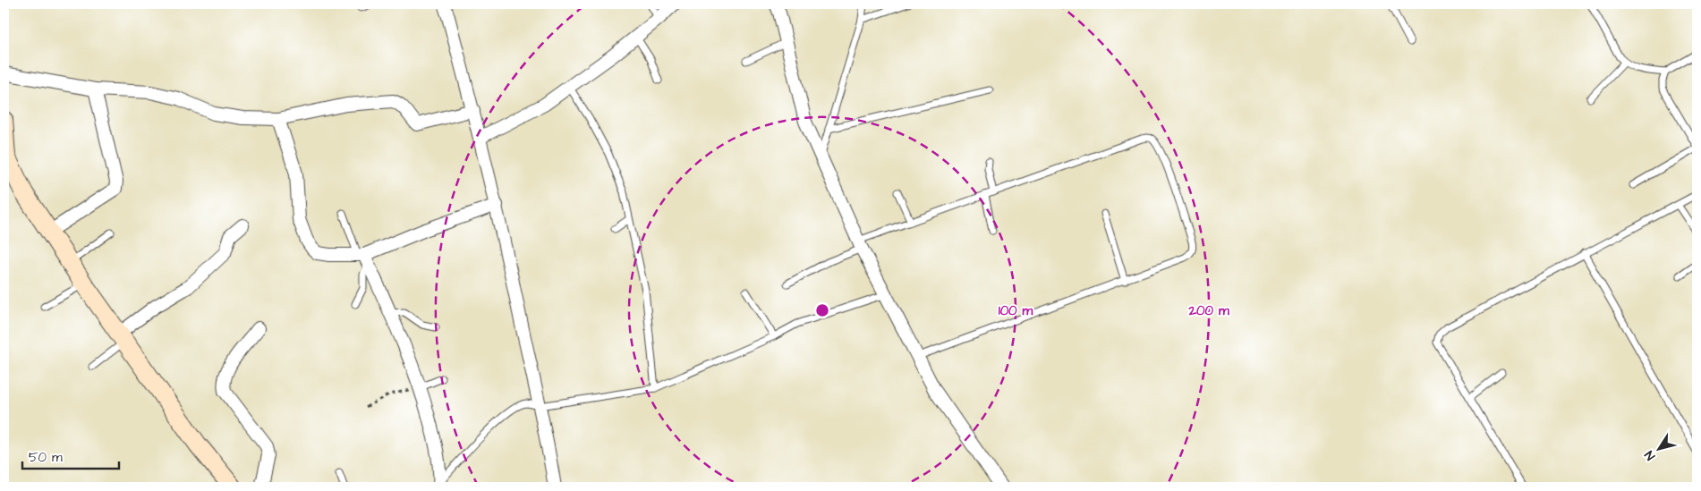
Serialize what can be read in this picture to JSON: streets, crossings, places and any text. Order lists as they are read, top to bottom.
{
  "scale_bar": "50 m",
  "north": "bottom left",
  "rings": ["100 m", "200 m"]
}
